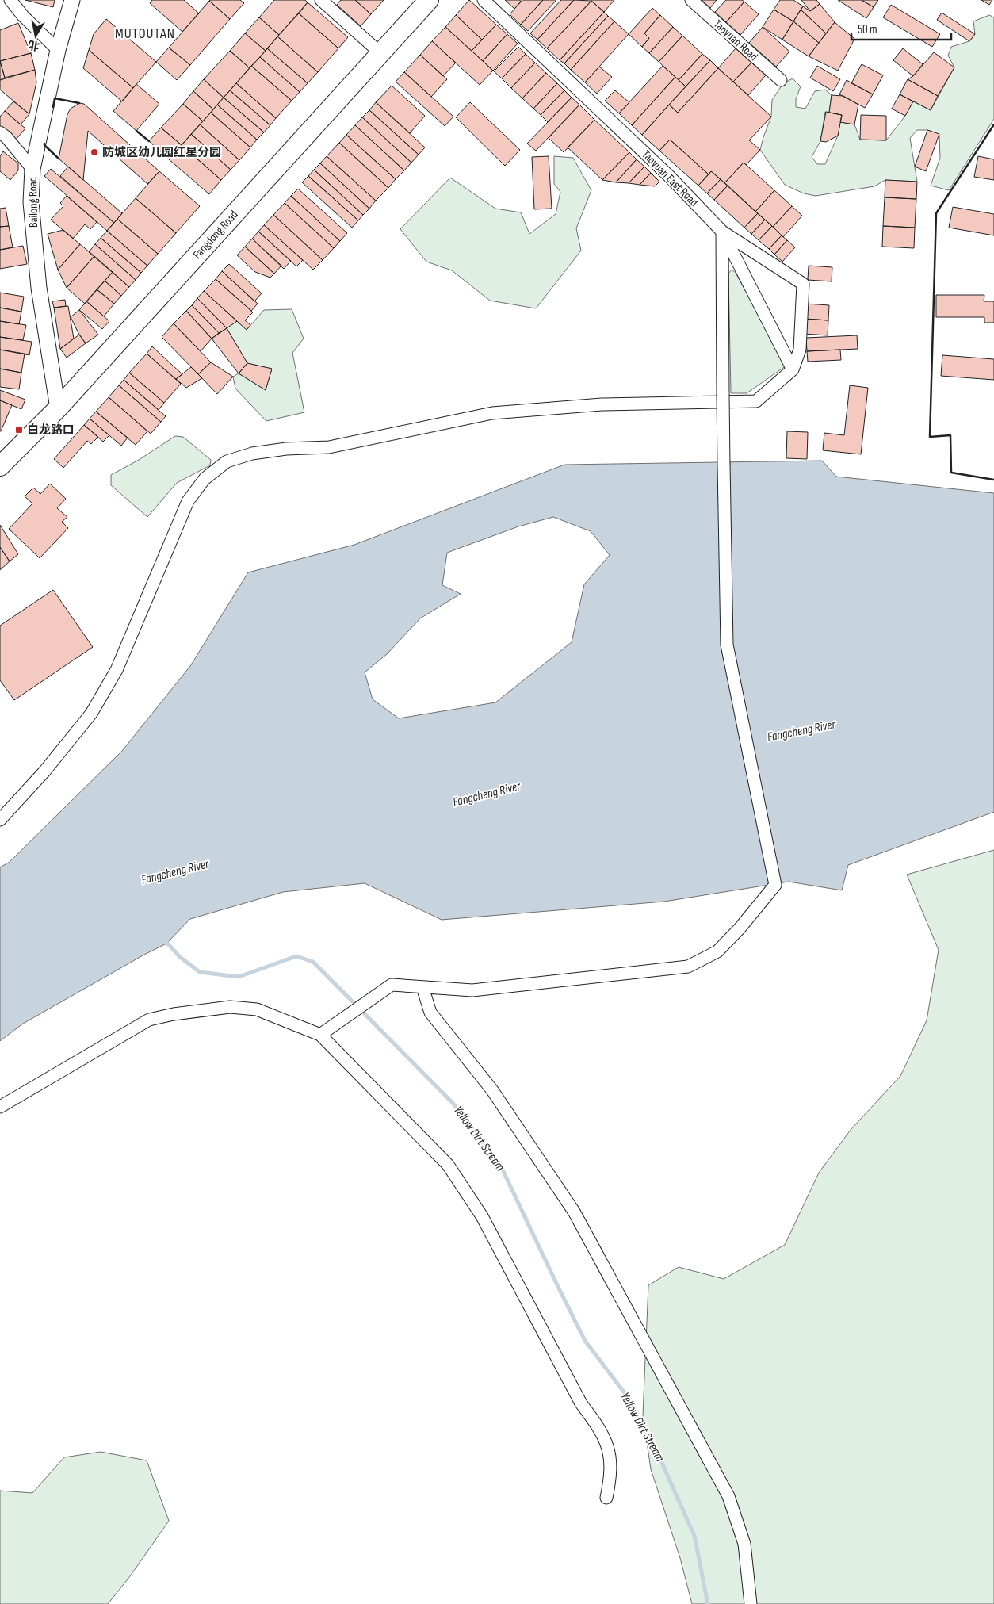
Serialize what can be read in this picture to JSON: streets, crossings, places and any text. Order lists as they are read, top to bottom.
{
  "streets": {
    "main road": ["Fangdong Road"],
    "street": ["Taoyuan Road", "Taoyuan East Road", "Bailong Road"]
  },
  "crossings": [
    ["Bailong Road", "Fangdong Road"]
  ],
  "districts": ["MUTOUTAN"],
  "water": ["Fangcheng River", "Yellow Dirt Stream"],
  "places": {
    "other": ["防城区幼儿园红星分园"],
    "transit": ["白龙路口"]
  },
  "scale_bar": "50 m",
  "north": "bottom"
}
